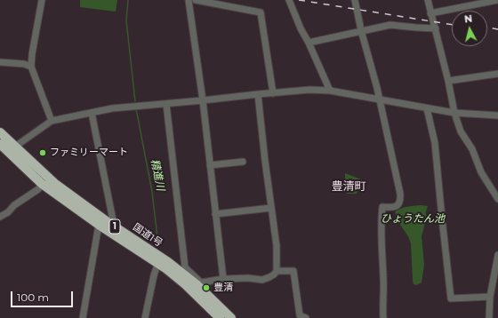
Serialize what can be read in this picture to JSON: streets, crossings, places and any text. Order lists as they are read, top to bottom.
{
  "streets": {
    "highway": ["1", "国道1号"]
  },
  "districts": ["豊清町"],
  "water": ["精進川", "ひょうたん池"],
  "places": ["ファミリーマート", "豊清"],
  "scale_bar": "100 m",
  "north": "top"
}
